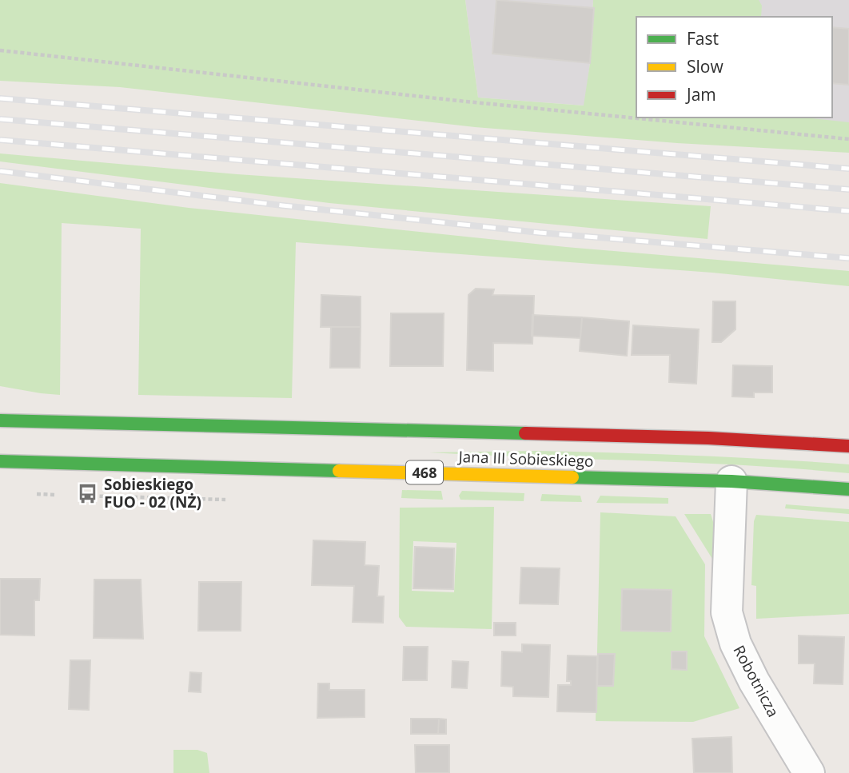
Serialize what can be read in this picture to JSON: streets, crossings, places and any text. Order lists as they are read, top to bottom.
{
  "streets": {
    "main road": ["Jana III Sobieskiego", "468"],
    "street": ["Robotnicza"]
  },
  "crossings": [
    ["Jana III Sobieskiego", "Robotnicza"]
  ],
  "places": {
    "bus stop": ["Sobieskiego FUO - 02 (NŻ)"]
  },
  "legend": ["Fast", "Slow", "Jam"]
}
